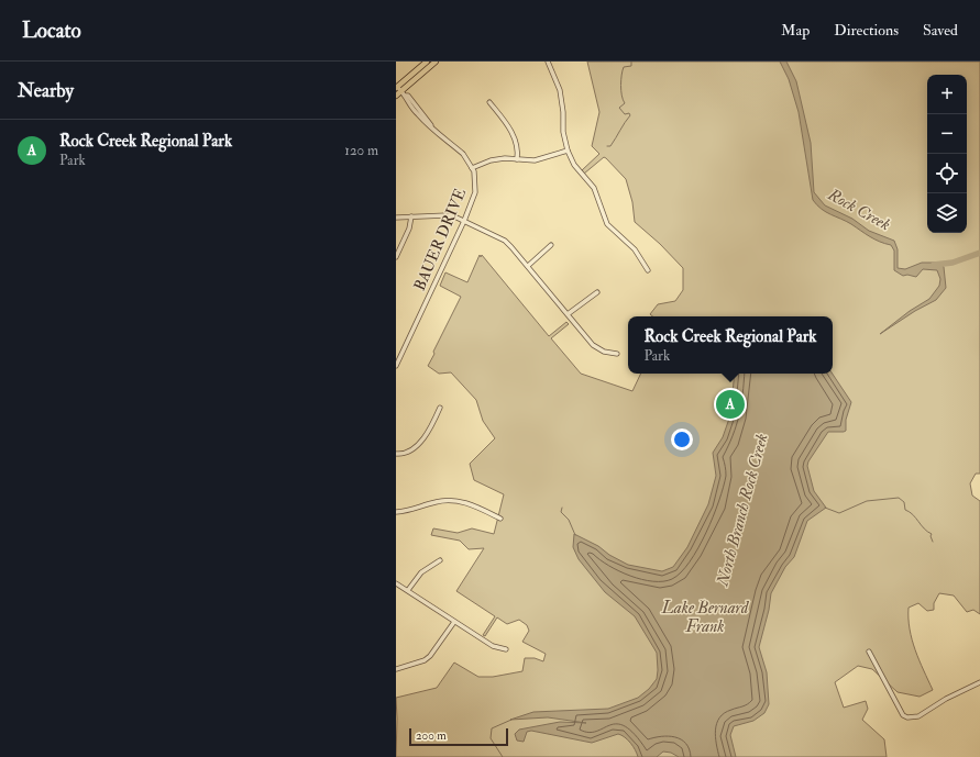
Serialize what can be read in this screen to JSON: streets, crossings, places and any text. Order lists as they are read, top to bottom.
{
  "streets": {
    "street": ["BAUER DRIVE"]
  },
  "water": ["Rock Creek", "North Branch Rock Creek", "Lake Bernard Frank"],
  "scale_bar": "200 m",
  "page": {
    "header": "Locato",
    "nav": ["Map", "Directions", "Saved"],
    "heading": "Nearby",
    "map_buttons": ["+", "−"],
    "list": [
      {
        "mark": "A",
        "name": "Rock Creek Regional Park",
        "note": "Park",
        "value": "120 m"
      }
    ],
    "popup": ["Rock Creek Regional Park", "Park"],
    "pins": "A",
    "scale": "200 m"
  }
}
